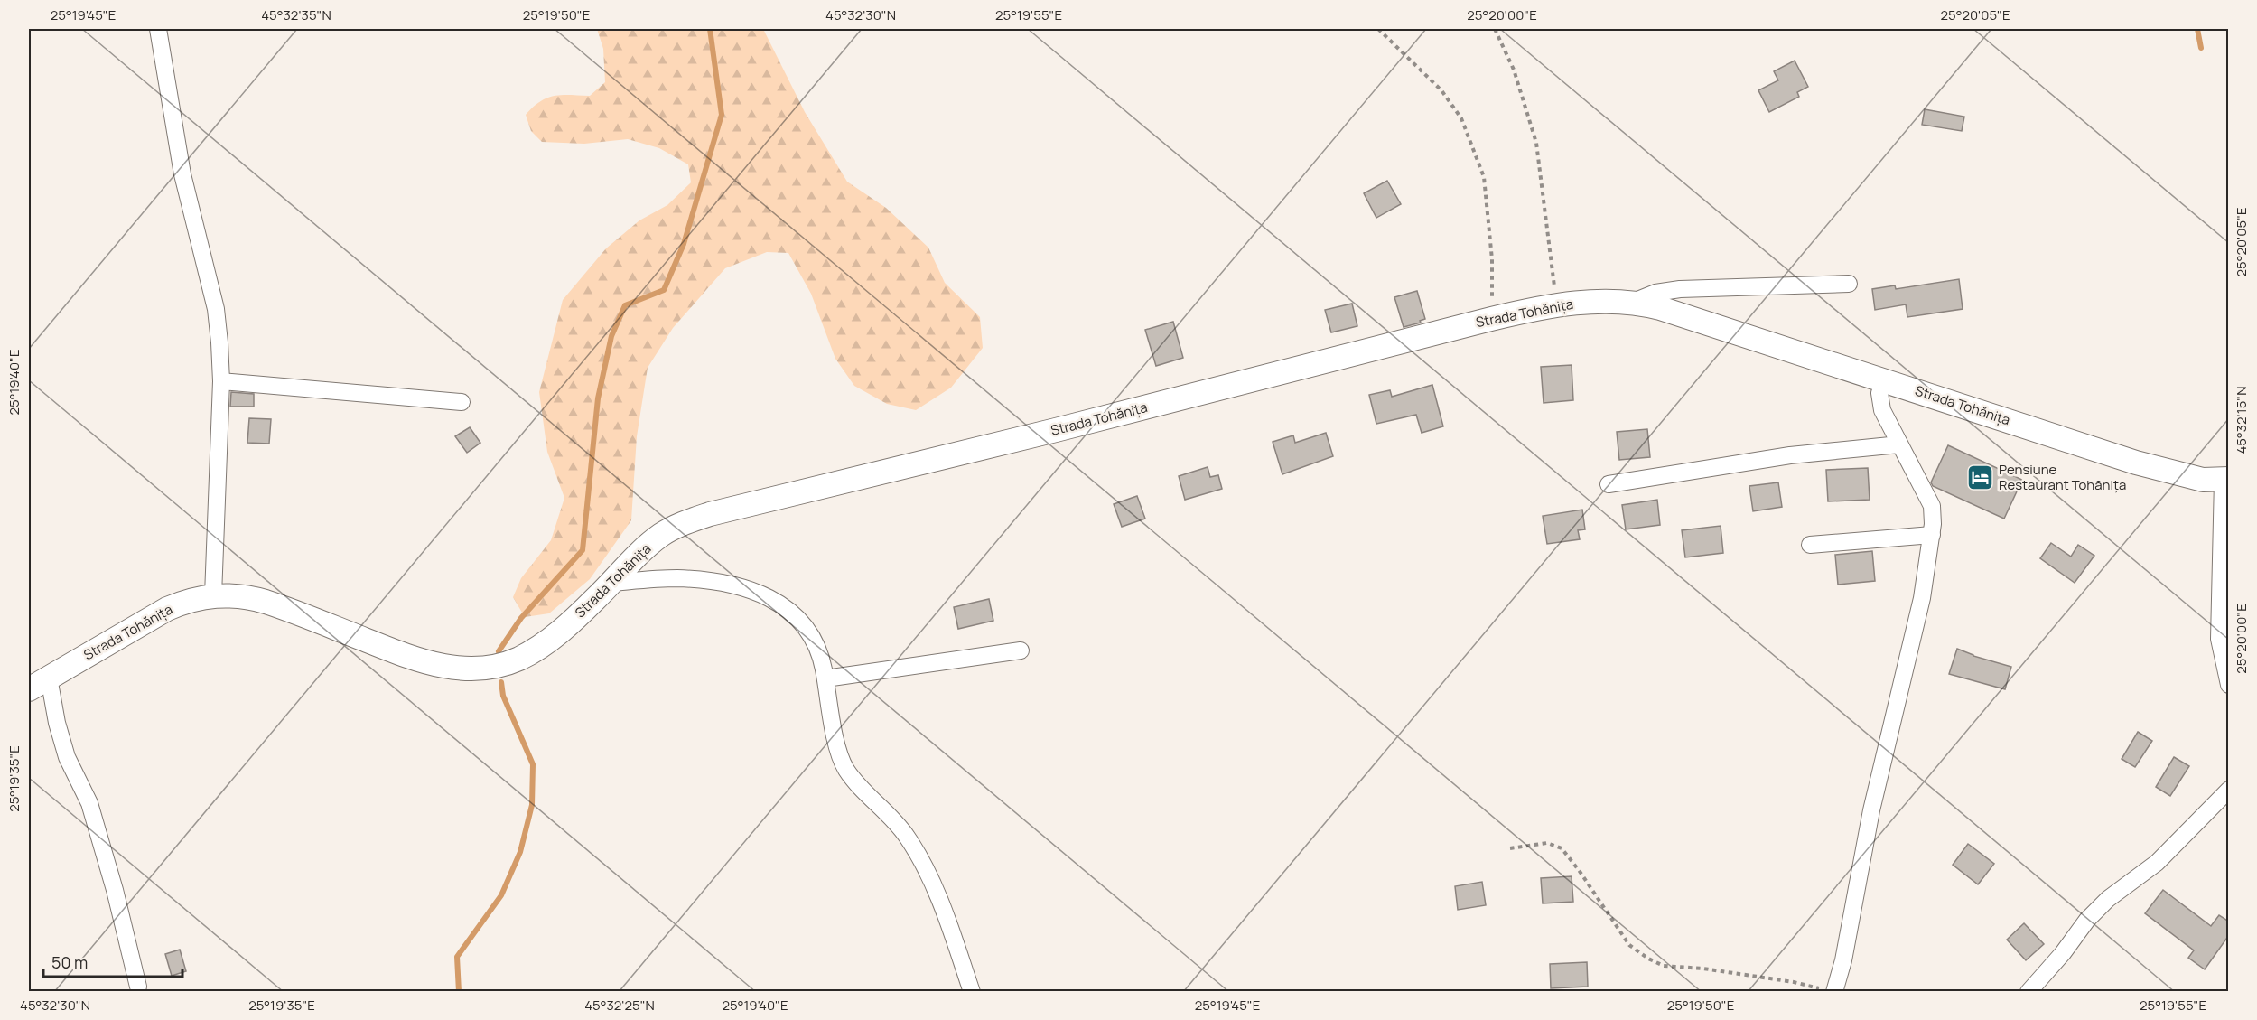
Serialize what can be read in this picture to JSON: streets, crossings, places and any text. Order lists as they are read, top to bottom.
{
  "streets": {
    "main road": ["Strada Tohănița"]
  },
  "places": {
    "hotel": ["Pensiune Restaurant Tohănița"]
  },
  "scale_bar": "50 m",
  "coordinates": [
    "25°19'45\"E",
    "45°32'35\"N",
    "25°19'50\"E",
    "45°32'30\"N",
    "25°19'55\"E",
    "25°20'00\"E",
    "25°20'05\"E",
    "25°19'40\"E",
    "45°32'15\"N",
    "25°19'35\"E",
    "45°32'25\"N"
  ]
}
